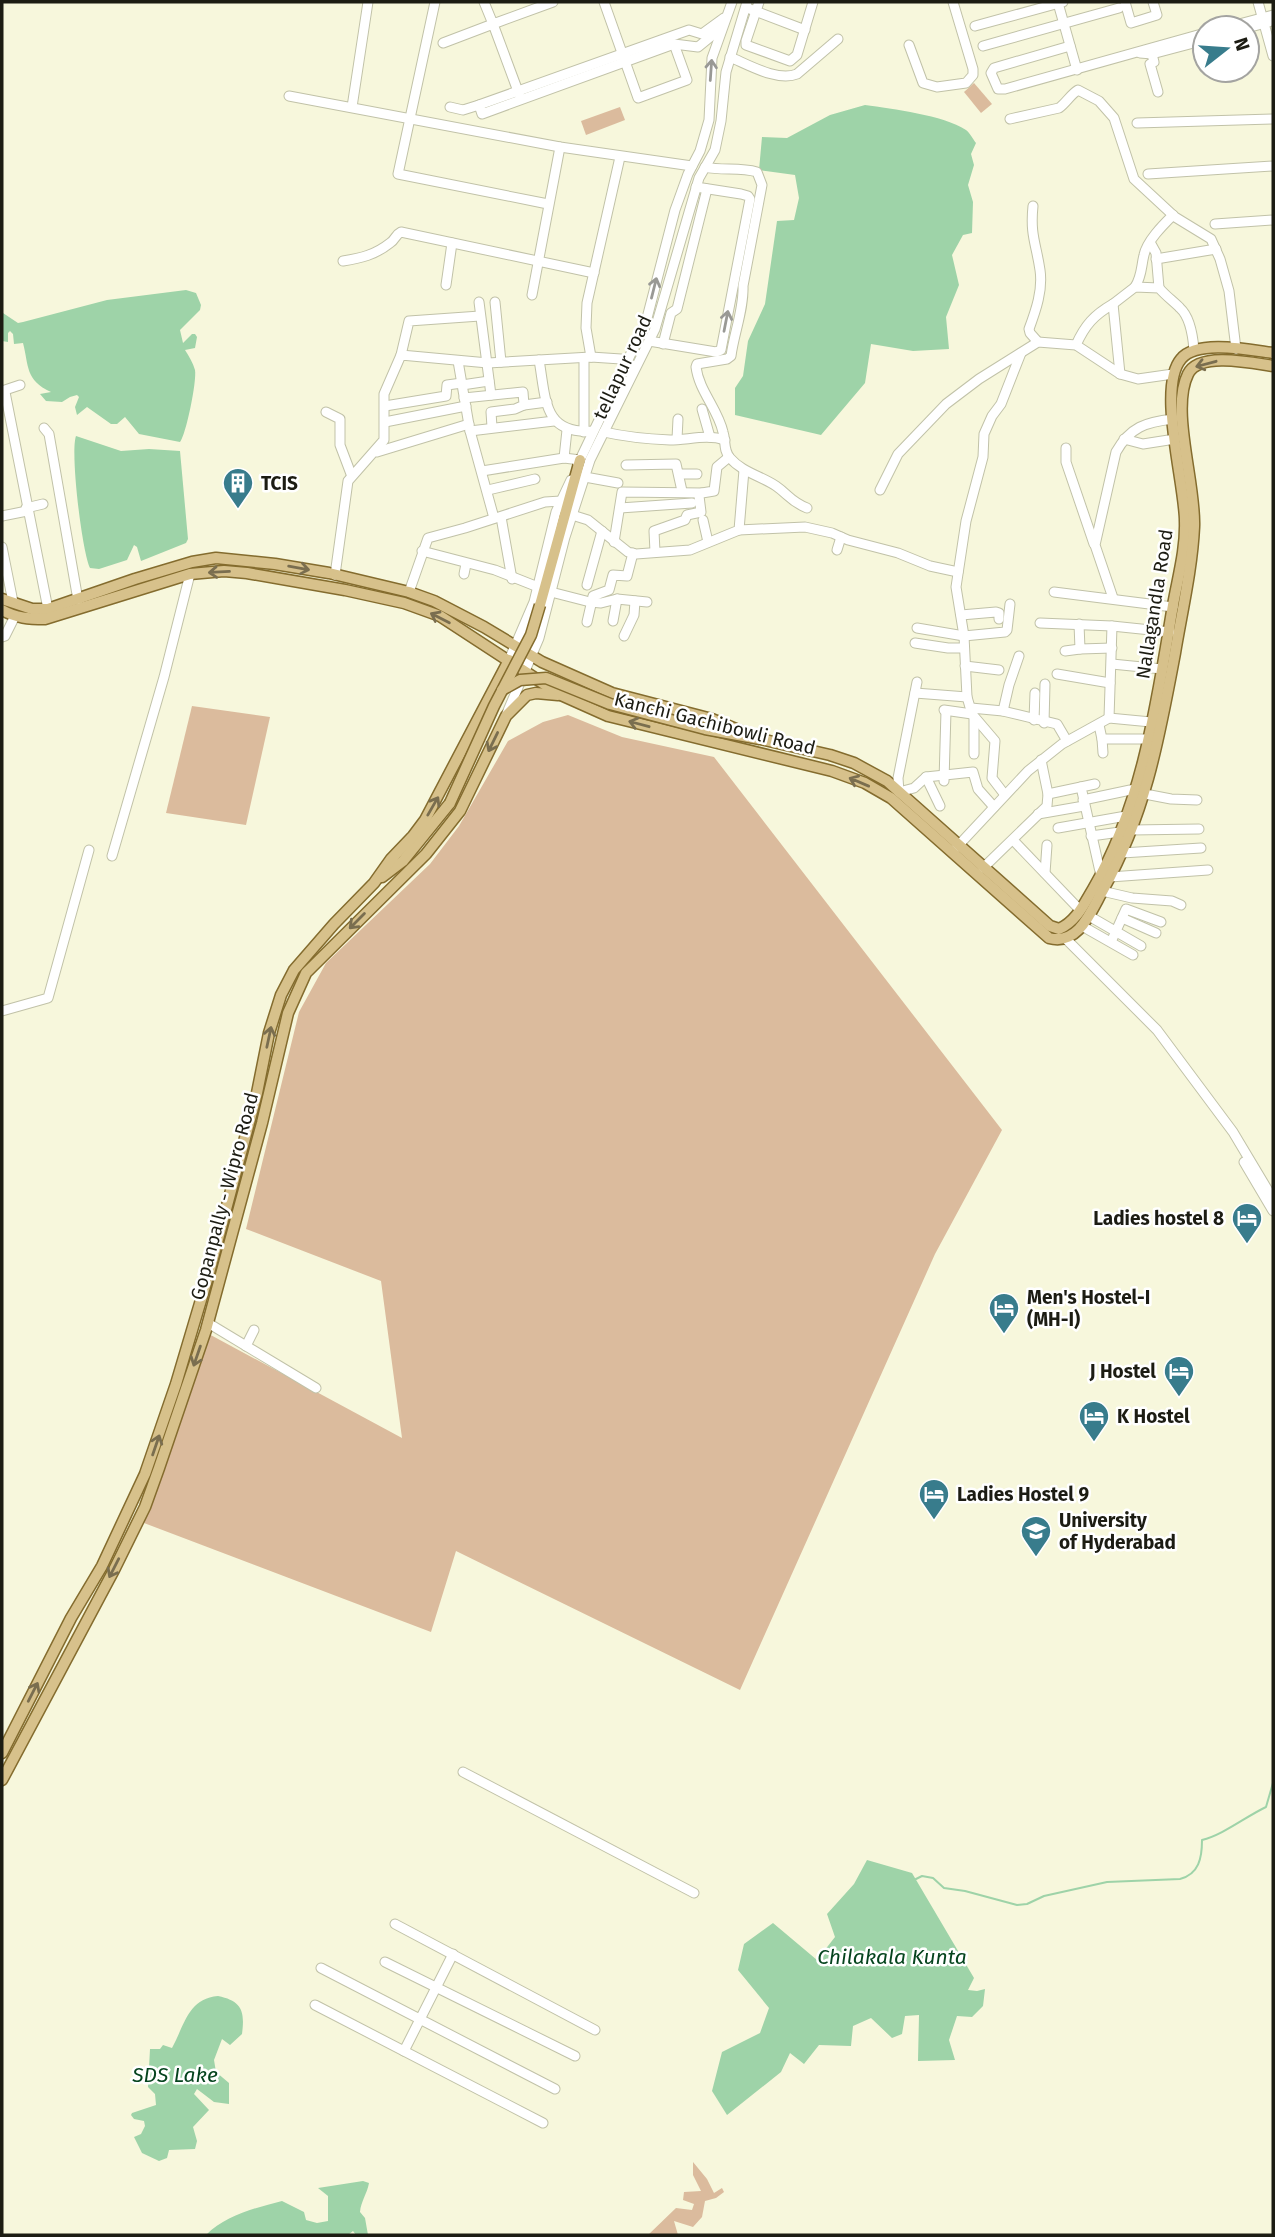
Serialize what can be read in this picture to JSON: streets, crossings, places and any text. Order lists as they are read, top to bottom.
{
  "streets": {
    "main road": ["Nallagandla Road", "Kanchi Gachibowli Road", "Gopanpally - Wipro Road"],
    "street": ["tellapur road"]
  },
  "crossings": [
    ["tellapur road", "Kanchi Gachibowli Road"],
    ["tellapur road", "Gopanpally - Wipro Road"],
    ["Nallagandla Road", "Kanchi Gachibowli Road"],
    ["Kanchi Gachibowli Road", "Gopanpally - Wipro Road"]
  ],
  "water": ["Chilakala Kunta", "SDS Lake"],
  "places": {
    "building": ["TCIS"],
    "hotel": [
      "Ladies hostel 8",
      "Men's Hostel-I (MH-I)",
      "J Hostel",
      "K Hostel",
      "Ladies Hostel 9"
    ],
    "school or university": ["University of Hyderabad"]
  },
  "north": "right"
}
